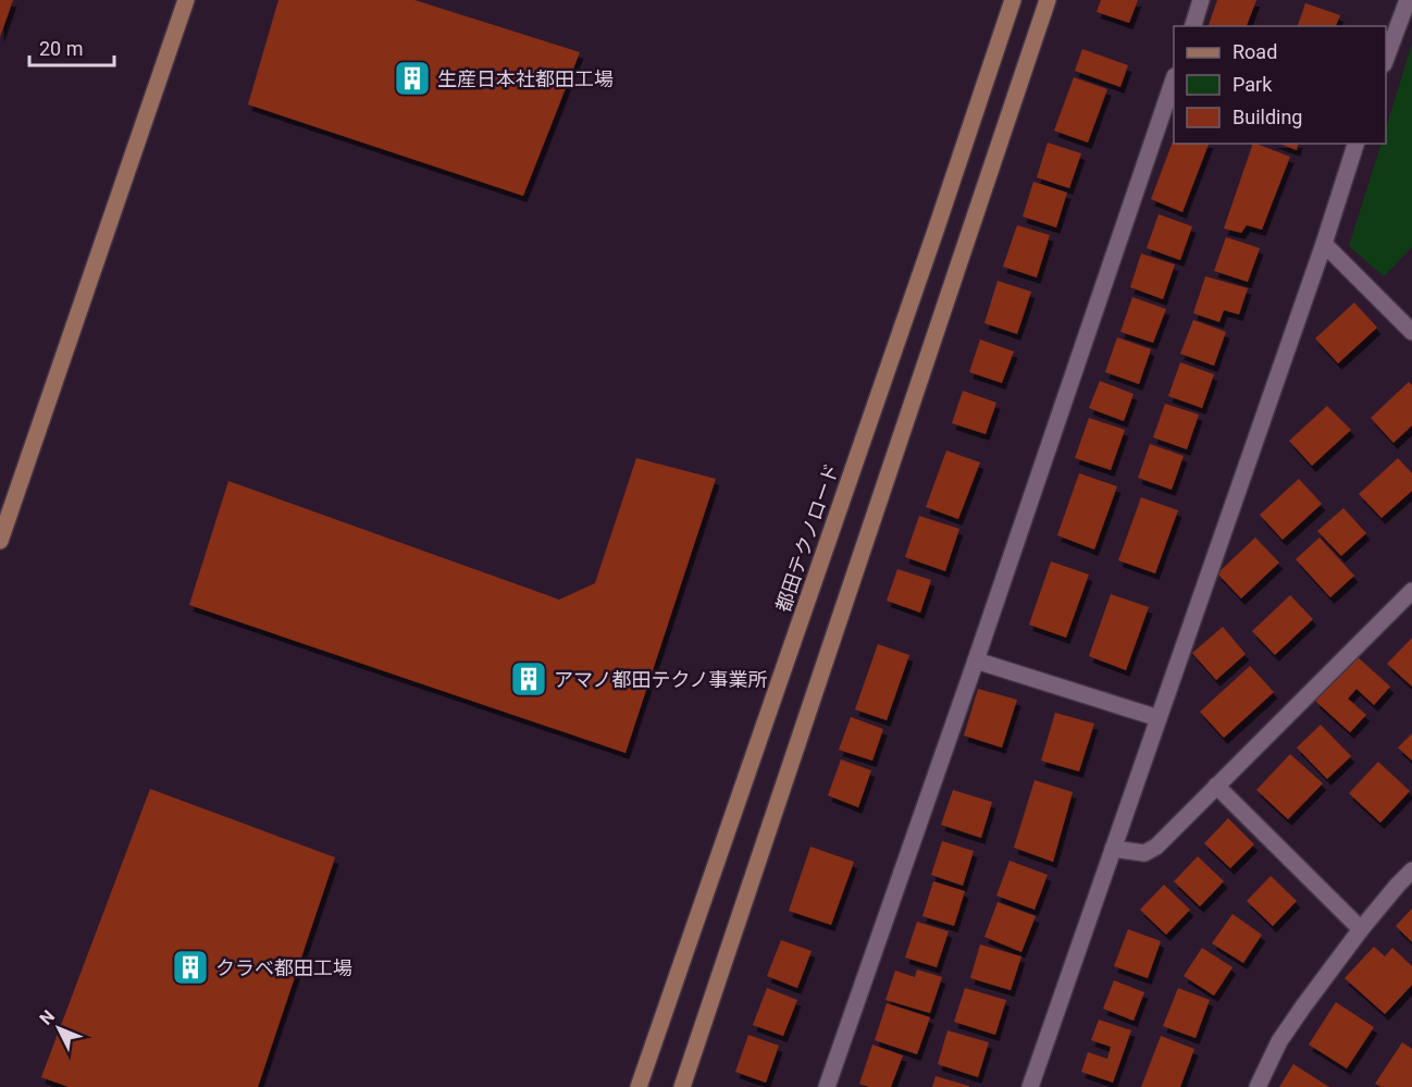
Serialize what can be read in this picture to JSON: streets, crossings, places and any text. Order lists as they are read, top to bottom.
{
  "streets": {
    "street": ["都田テクノロード"]
  },
  "places": {
    "building": ["生産日本社都田工場", "アマノ都田テクノ事業所", "クラベ都田工場"]
  },
  "legend": ["Road", "Park", "Building"],
  "scale_bar": "20 m",
  "north": "top left"
}
